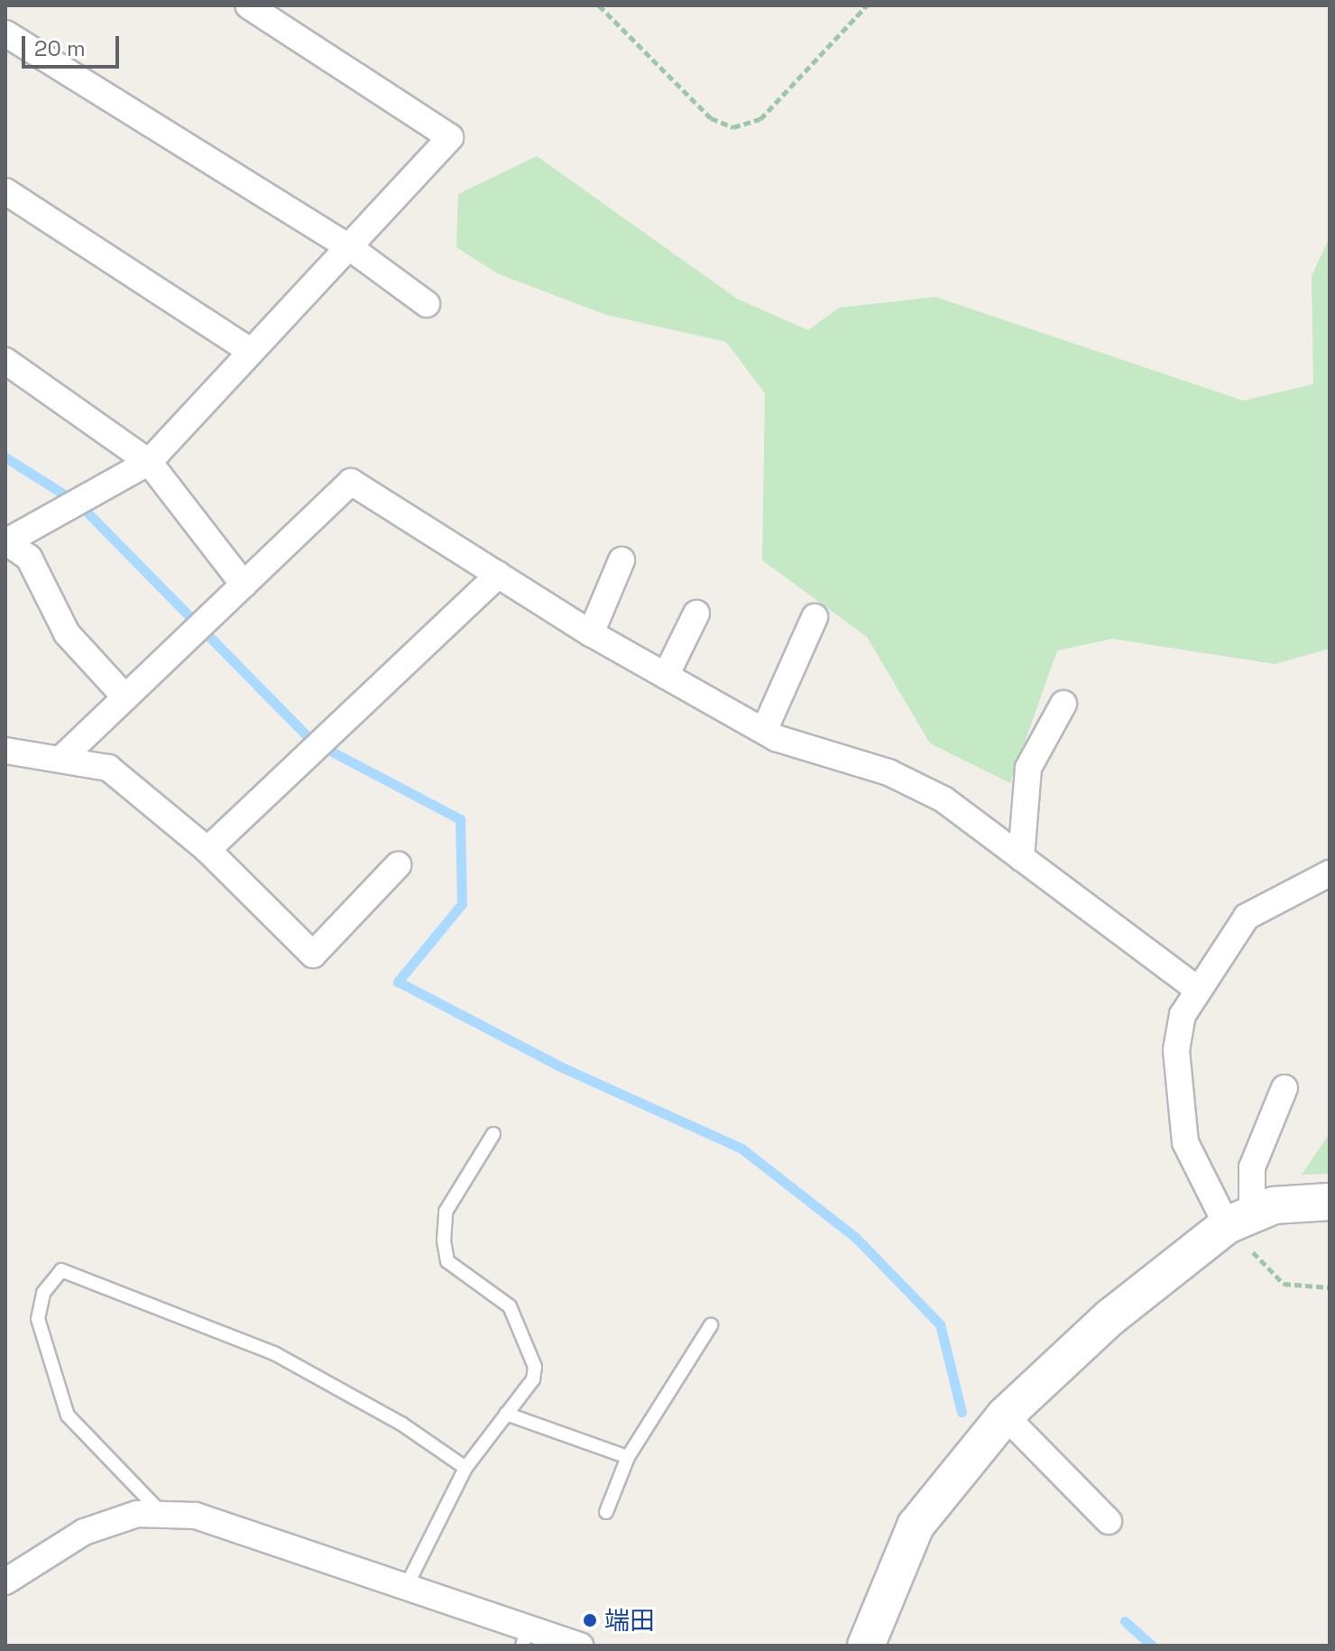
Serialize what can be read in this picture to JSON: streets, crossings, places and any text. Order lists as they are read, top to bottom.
{
  "places": ["端田"],
  "scale_bar": "20 m"
}
